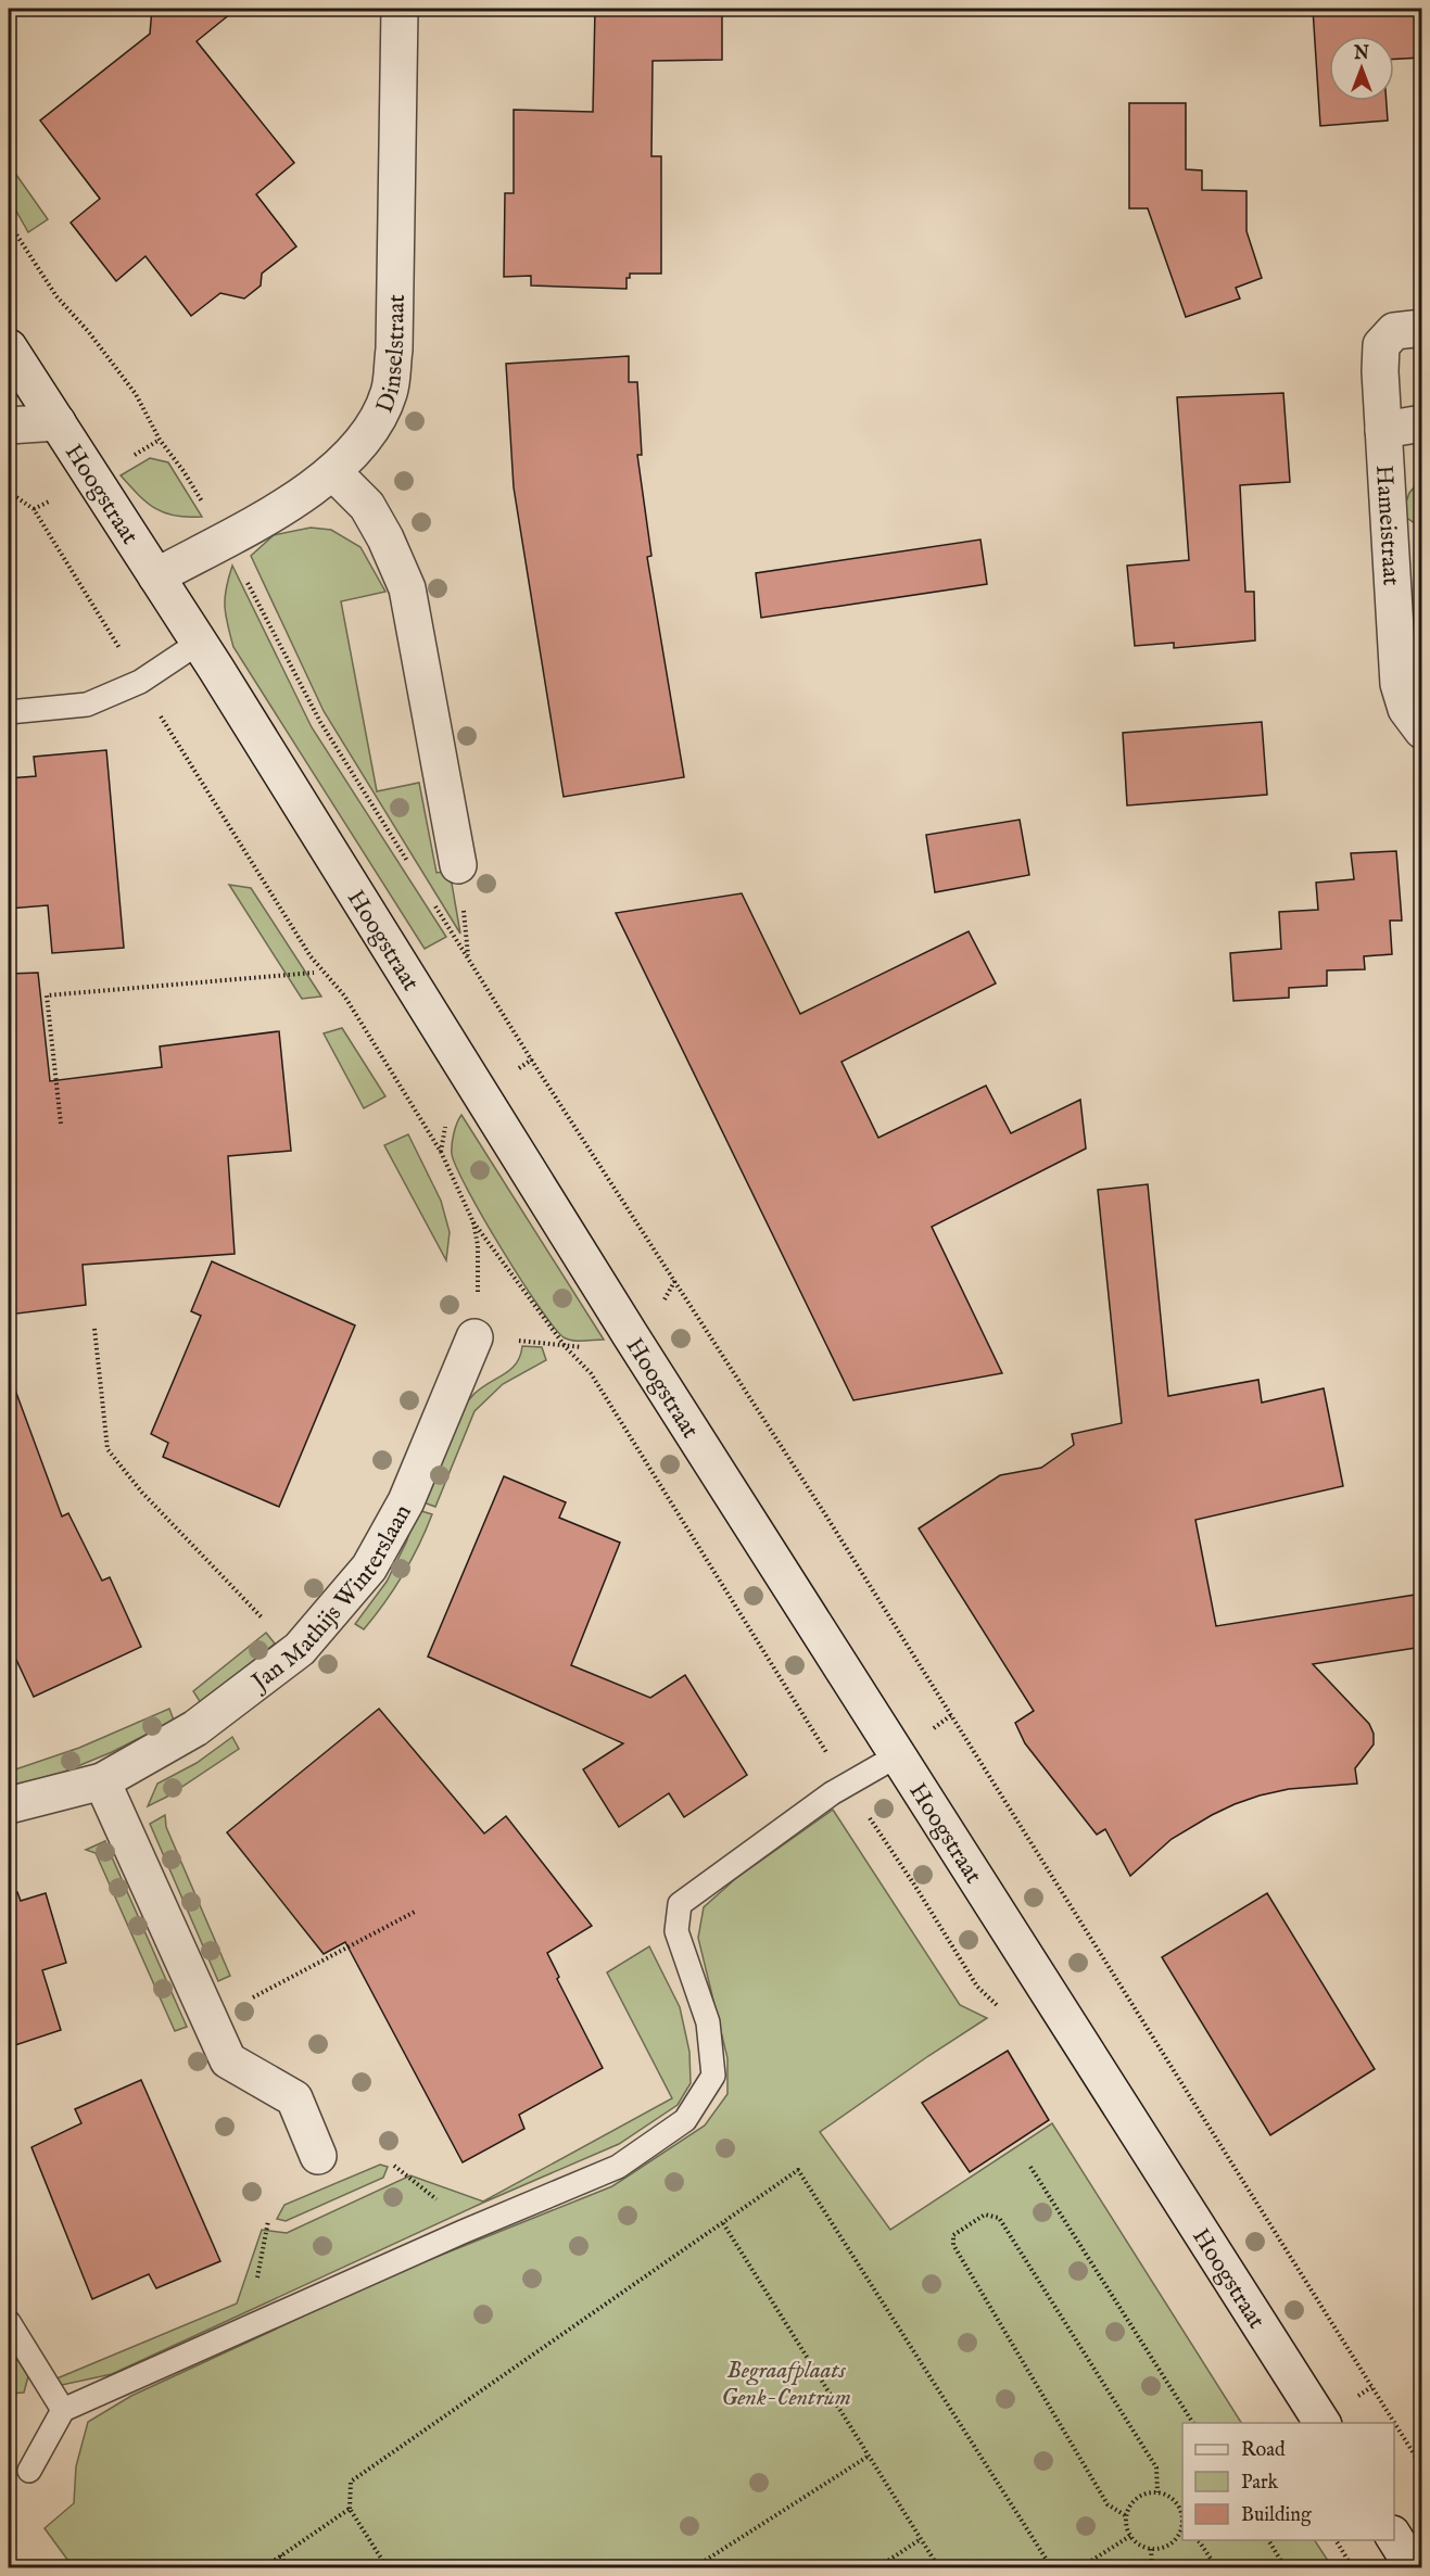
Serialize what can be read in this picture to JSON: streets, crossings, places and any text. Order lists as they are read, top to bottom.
{
  "streets": {
    "street": [
      "Dinselstraat",
      "Hoogstraat",
      "Hameistraat",
      "Jan Mathijs Winterslaan"
    ]
  },
  "crossings": [
    ["Dinselstraat", "Hoogstraat"]
  ],
  "parks": ["Begraafplaats Genk-Centrum"],
  "legend": ["Road", "Park", "Building"],
  "north": "top"
}
